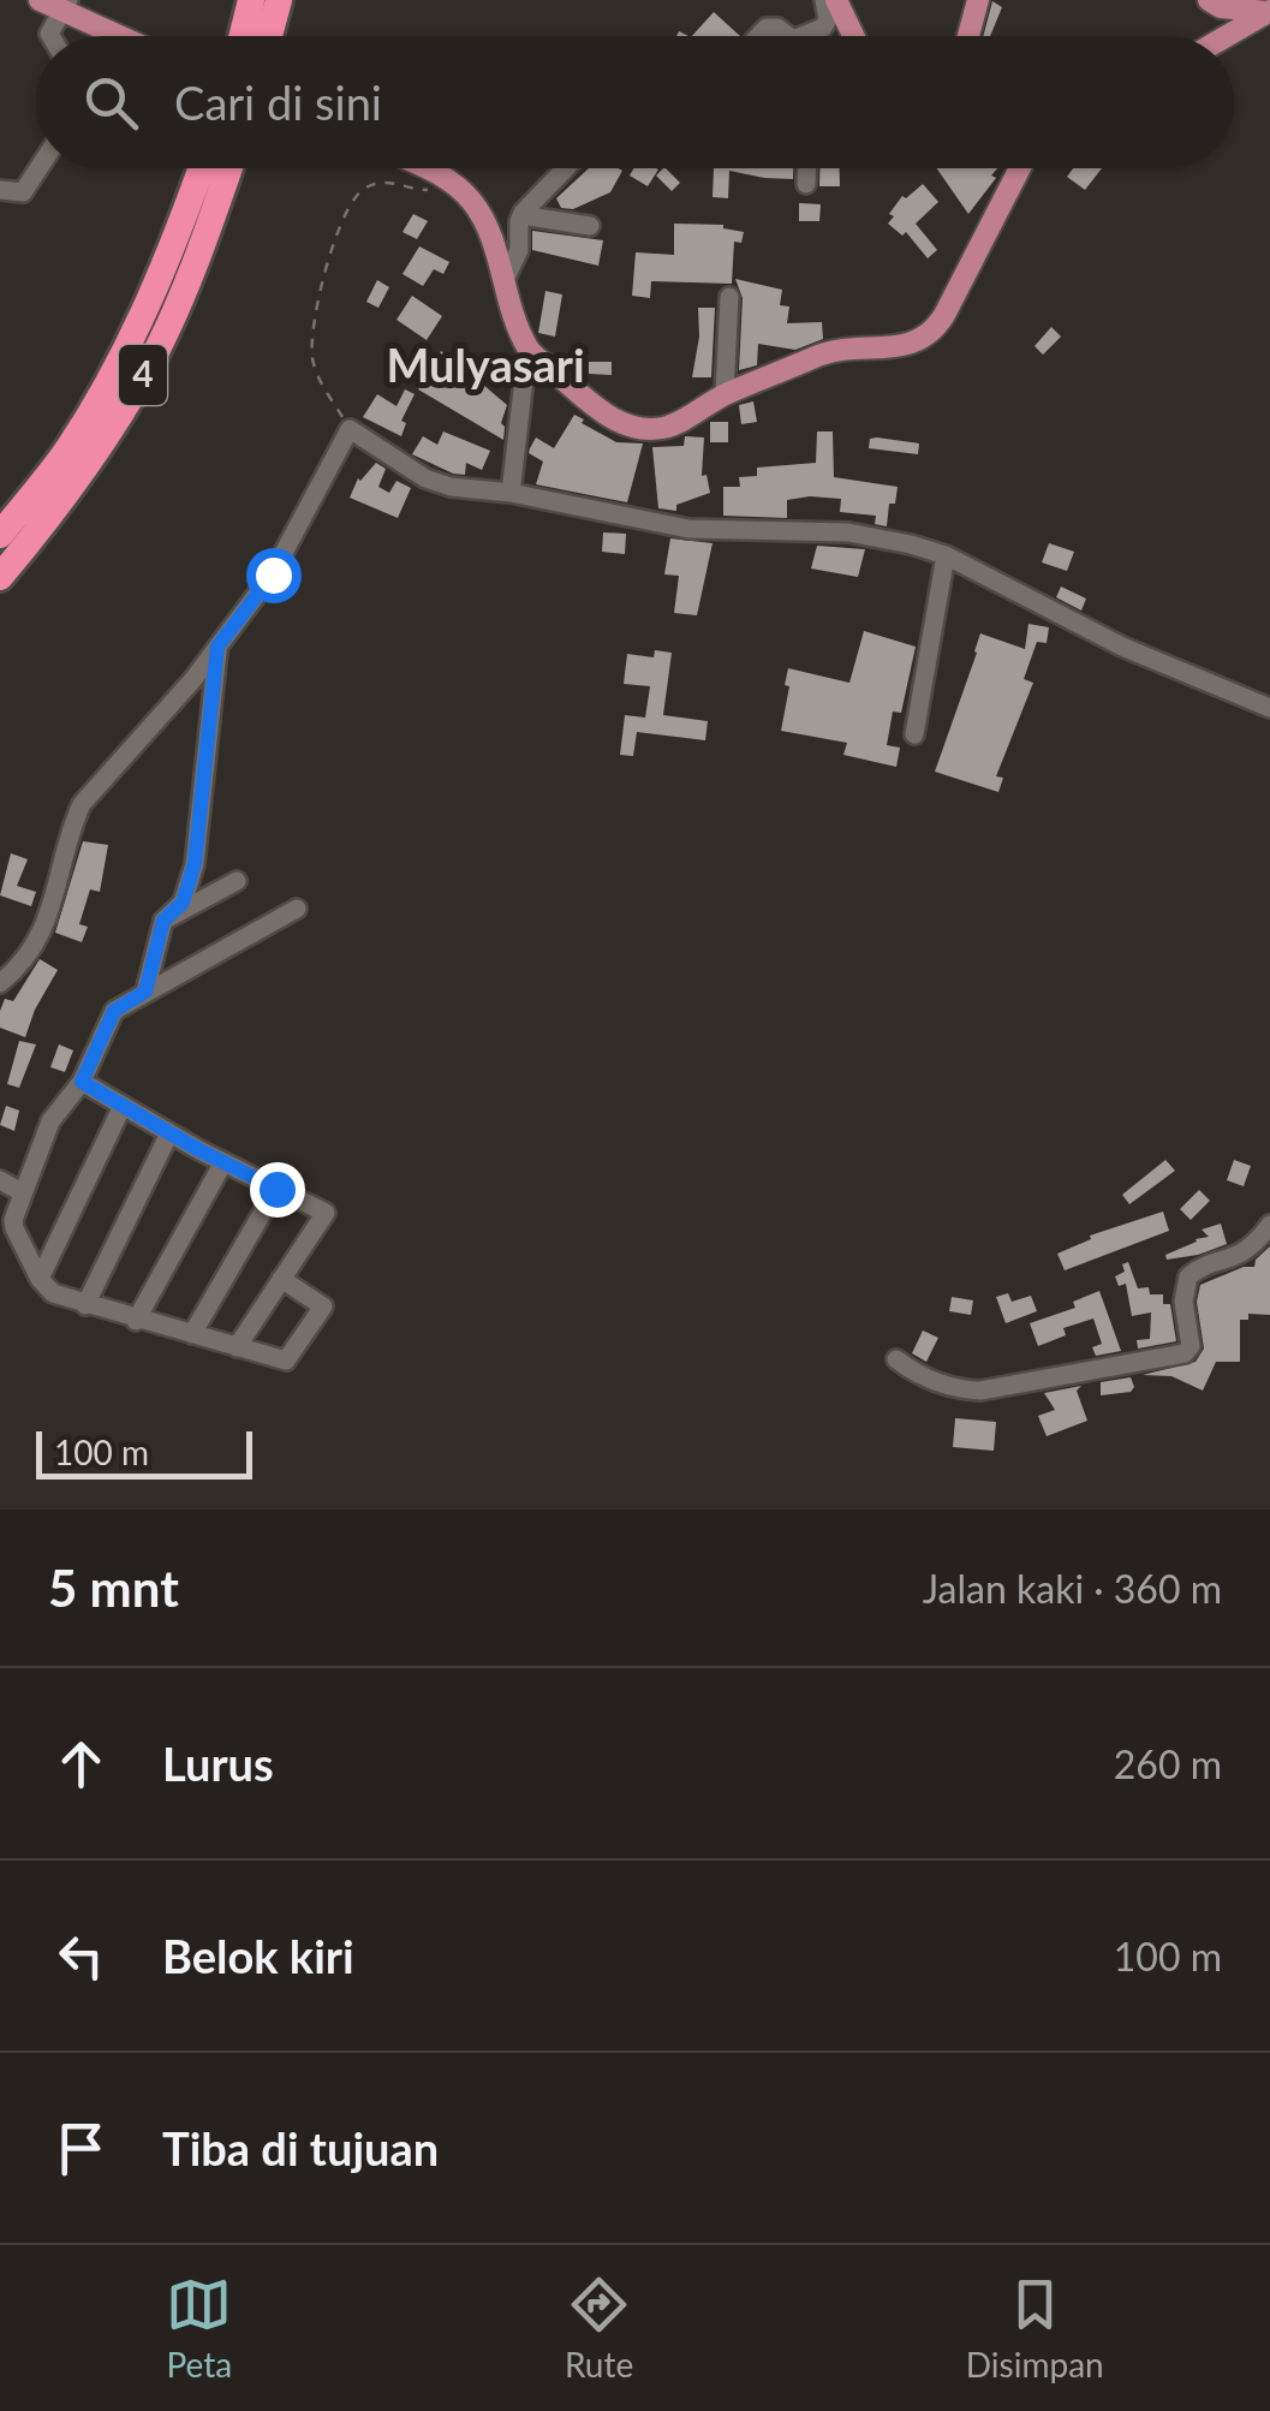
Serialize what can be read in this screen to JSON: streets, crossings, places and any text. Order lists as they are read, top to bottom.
{
  "streets": {
    "highway": ["4"]
  },
  "districts": ["Mulyasari"],
  "scale_bar": "100 m",
  "page": {
    "search": "Cari di sini",
    "scale": "100 m",
    "heading": ["5 mnt", "Jalan kaki · 360 m"],
    "list": [
      ["Lurus", "260 m"],
      ["Belok kiri", "100 m"],
      "Tiba di tujuan"
    ],
    "nav": ["Peta", "Rute", "Disimpan"]
  }
}
